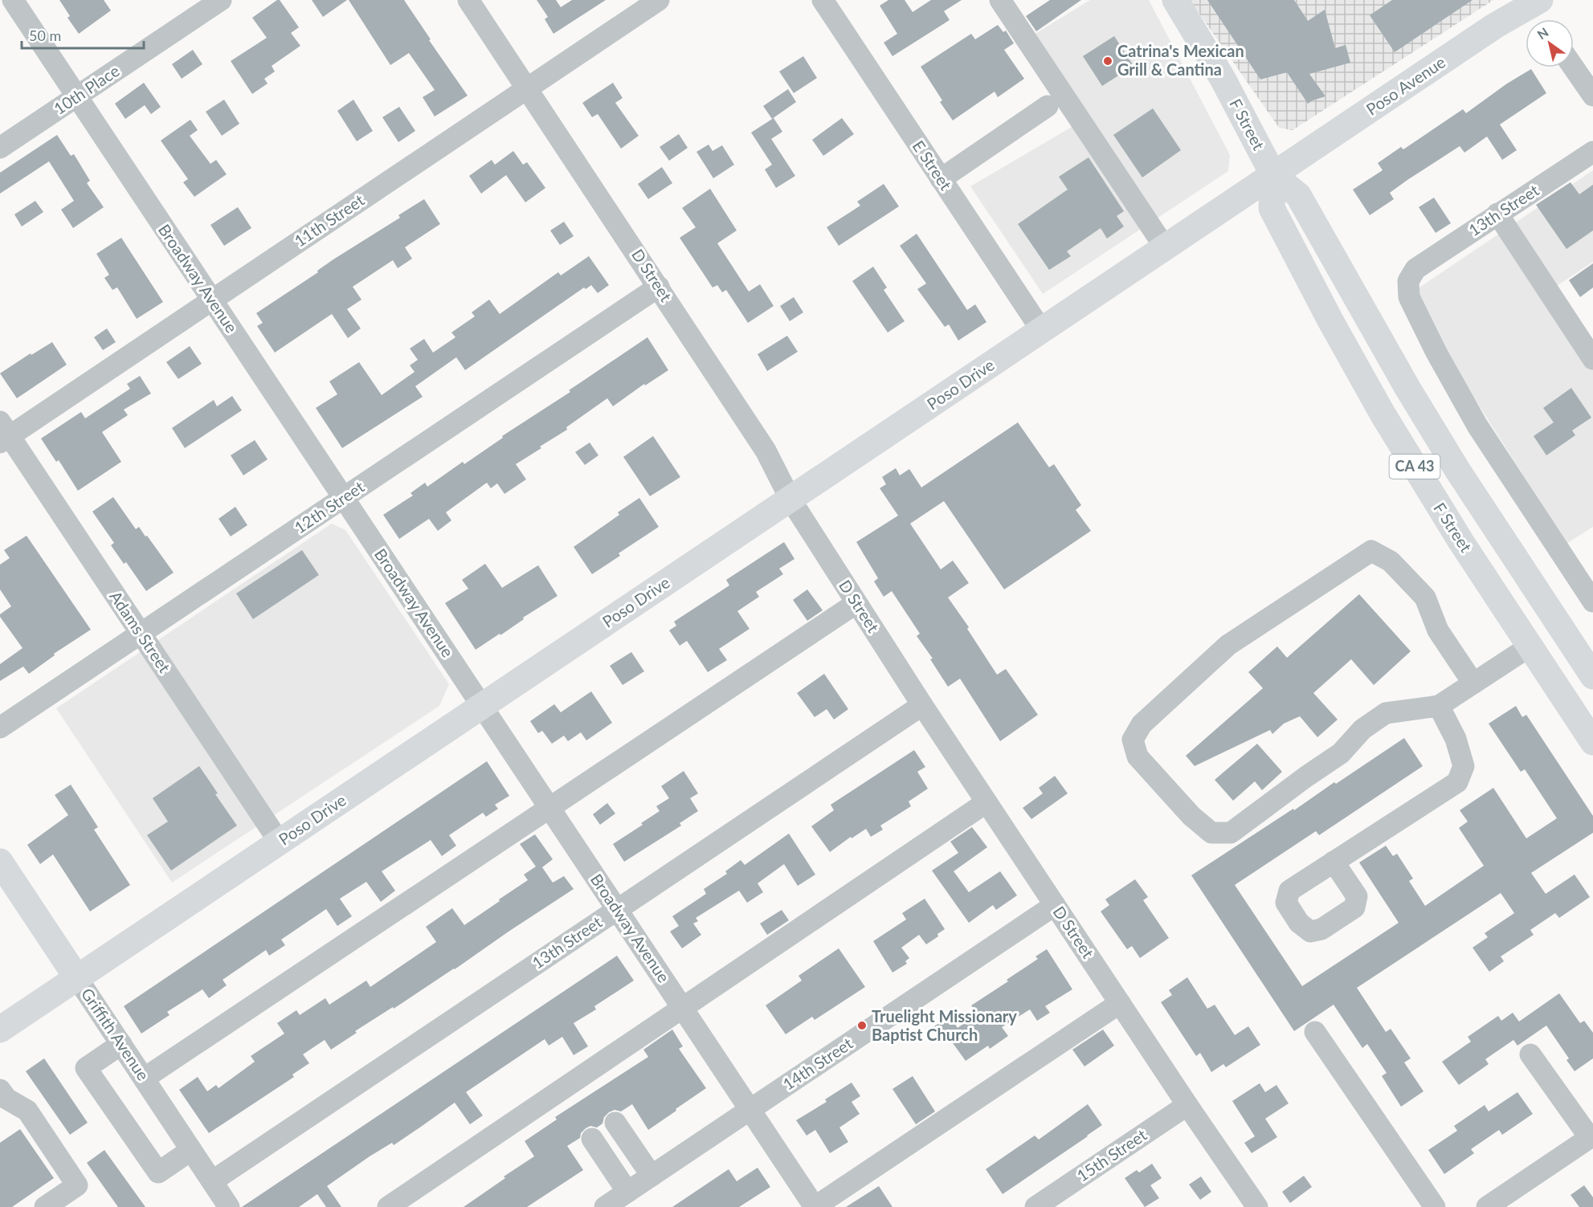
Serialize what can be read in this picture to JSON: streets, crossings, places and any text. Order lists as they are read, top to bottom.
{
  "streets": {
    "main road": [
      "Poso Avenue",
      "F Street",
      "Poso Drive",
      "CA 43",
      "Griffith Avenue"
    ],
    "street": [
      "10th Place",
      "E Street",
      "13th Street",
      "11th Street",
      "D Street",
      "Broadway Avenue",
      "12th Street",
      "Adams Street",
      "14th Street",
      "15th Street"
    ]
  },
  "crossings": [
    ["Poso Avenue", "F Street"],
    ["Poso Avenue", "Poso Drive"],
    ["10th Place", "Broadway Avenue"],
    ["F Street", "Poso Drive"],
    ["E Street", "Poso Drive"],
    ["13th Street", "D Street"],
    ["13th Street", "Broadway Avenue"],
    ["13th Street", "Griffith Avenue"],
    ["11th Street", "D Street"],
    ["11th Street", "Broadway Avenue"],
    ["11th Street", "Adams Street"],
    ["D Street", "Poso Drive"],
    ["D Street", "12th Street"],
    ["D Street", "14th Street"],
    ["D Street", "15th Street"],
    ["Broadway Avenue", "Poso Drive"],
    ["Broadway Avenue", "12th Street"],
    ["Broadway Avenue", "14th Street"],
    ["Poso Drive", "Adams Street"],
    ["Poso Drive", "Griffith Avenue"],
    ["12th Street", "Adams Street"]
  ],
  "places": ["Catrina's Mexican Grill & Cantina", "Truelight Missionary Baptist Church"],
  "scale_bar": "50 m",
  "north": "top left"
}
